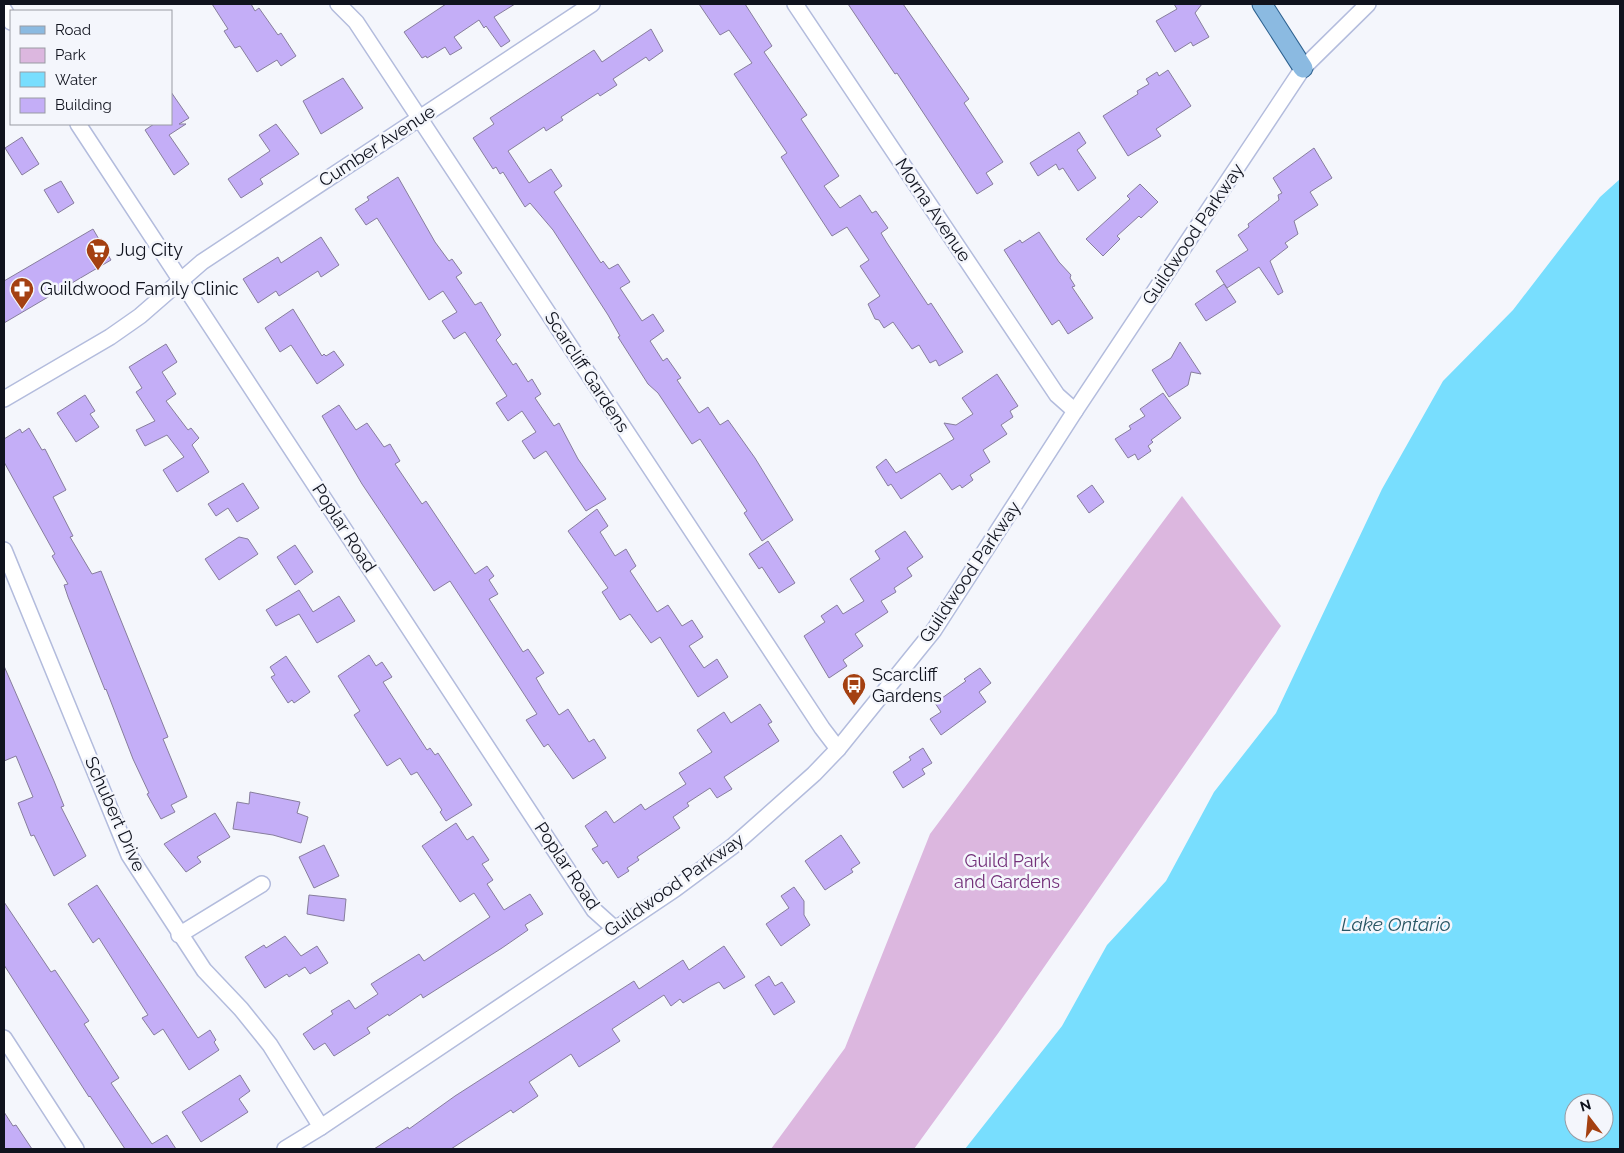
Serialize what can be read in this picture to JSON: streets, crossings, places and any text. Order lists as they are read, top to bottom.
{
  "streets": {
    "street": [
      "Cumber Avenue",
      "Morna Avenue",
      "Guildwood Parkway",
      "Scarcliff Gardens",
      "Poplar Road",
      "Schubert Drive"
    ]
  },
  "crossings": [
    ["Cumber Avenue", "Scarcliff Gardens"],
    ["Cumber Avenue", "Poplar Road"],
    ["Morna Avenue", "Guildwood Parkway"],
    ["Guildwood Parkway", "Scarcliff Gardens"],
    ["Guildwood Parkway", "Poplar Road"],
    ["Guildwood Parkway", "Schubert Drive"]
  ],
  "water": ["Lake Ontario"],
  "parks": ["Guild Park and Gardens"],
  "places": {
    "supermarket": ["Jug City"],
    "pharmacy": ["Guildwood Family Clinic"],
    "bus stop": ["Scarcliff Gardens"]
  },
  "legend": [
    "Road",
    "Park",
    "Water",
    "Building"
  ],
  "north": "top"
}
